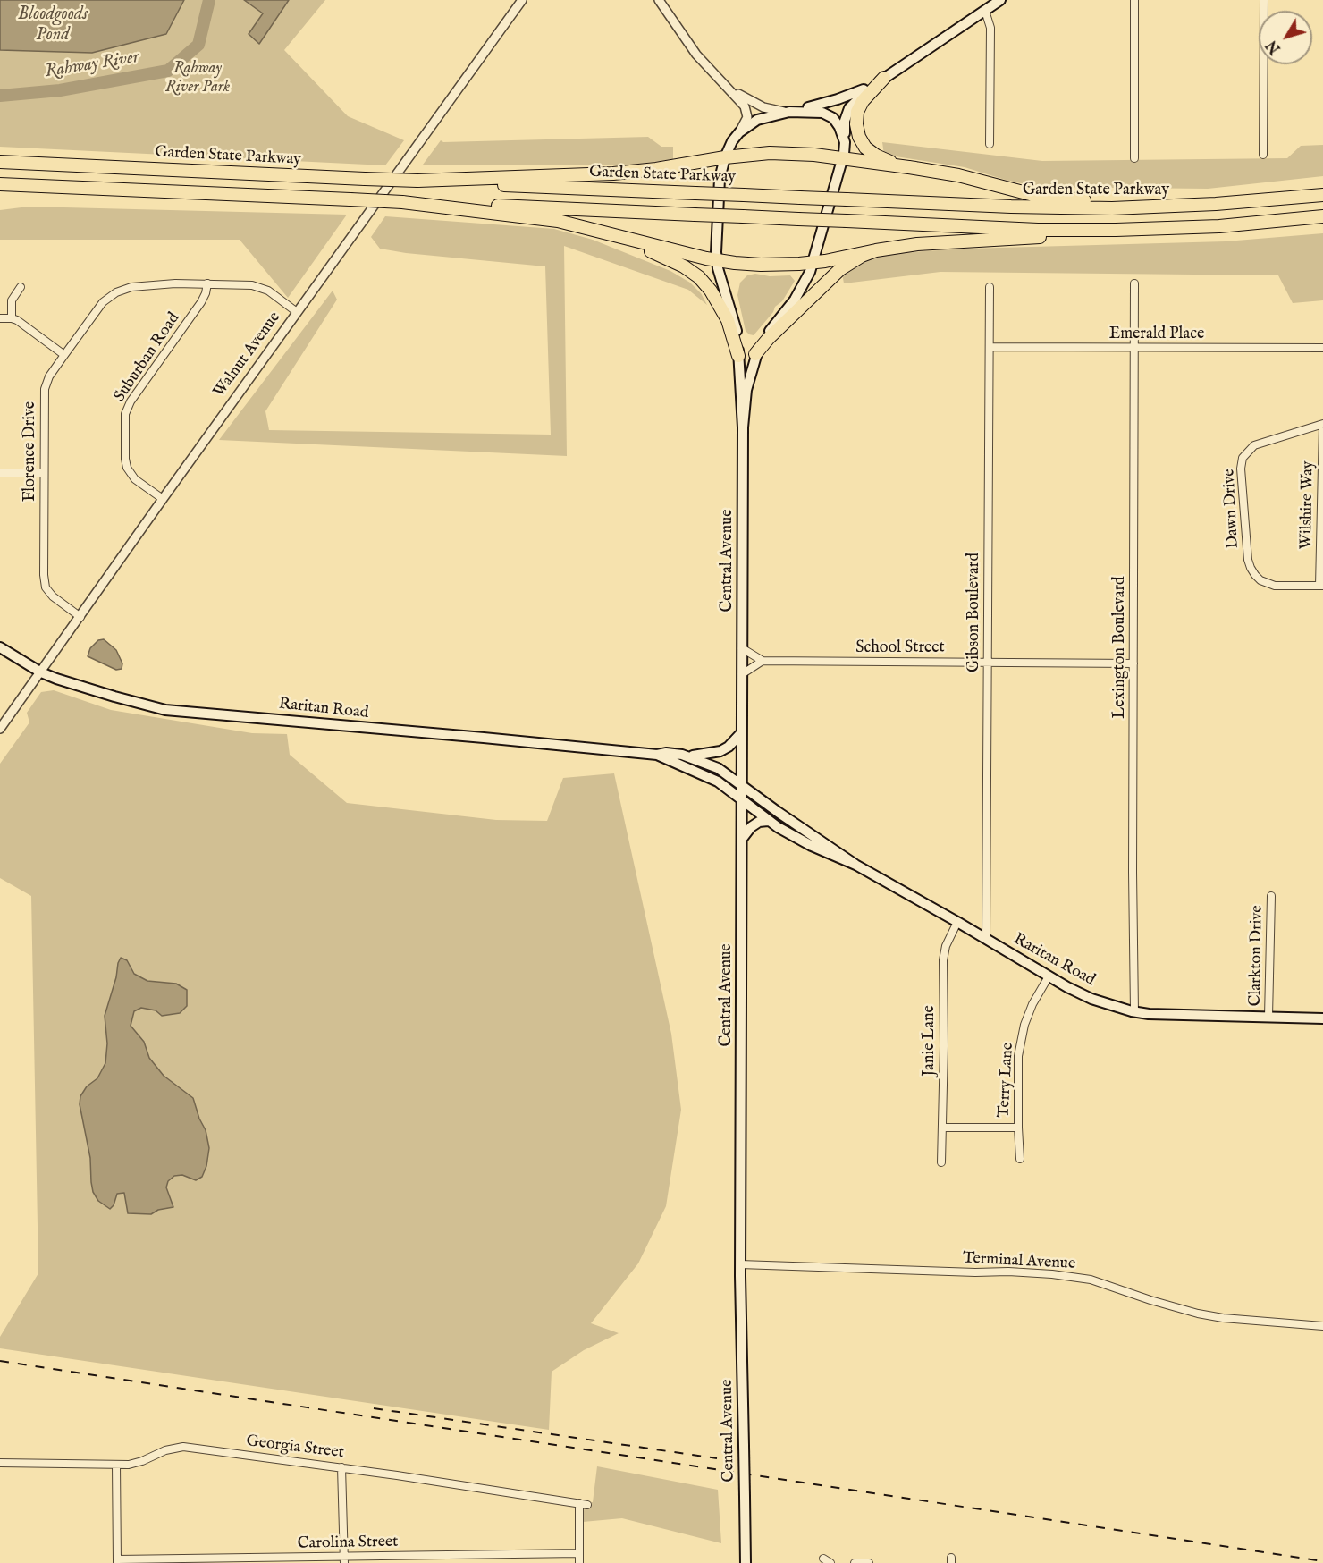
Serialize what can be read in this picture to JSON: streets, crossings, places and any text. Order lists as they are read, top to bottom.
{
  "streets": {
    "highway": ["Garden State Parkway"],
    "main road": ["Central Avenue", "Raritan Road"],
    "street": [
      "Emerald Place",
      "Walnut Avenue",
      "Suburban Road",
      "Florence Drive",
      "Wilshire Way",
      "Dawn Drive",
      "Gibson Boulevard",
      "Lexington Boulevard",
      "School Street",
      "Clarkton Drive",
      "Janie Lane",
      "Terry Lane",
      "Terminal Avenue",
      "Georgia Street",
      "Carolina Street"
    ]
  },
  "crossings": [
    ["Emerald Place", "Gibson Boulevard"],
    ["Emerald Place", "Lexington Boulevard"],
    ["Walnut Avenue", "Suburban Road"],
    ["Walnut Avenue", "Florence Drive"],
    ["Walnut Avenue", "Raritan Road"],
    ["Suburban Road", "Florence Drive"],
    ["Wilshire Way", "Dawn Drive"],
    ["Central Avenue", "Raritan Road"],
    ["Central Avenue", "Terminal Avenue"],
    ["Gibson Boulevard", "School Street"],
    ["Gibson Boulevard", "Raritan Road"],
    ["Lexington Boulevard", "School Street"],
    ["Lexington Boulevard", "Raritan Road"],
    ["Raritan Road", "Clarkton Drive"],
    ["Raritan Road", "Janie Lane"],
    ["Raritan Road", "Terry Lane"]
  ],
  "water": ["Bloodgoods Pond", "Rahway River"],
  "parks": ["Rahway River Park"],
  "north": "bottom left"
}
